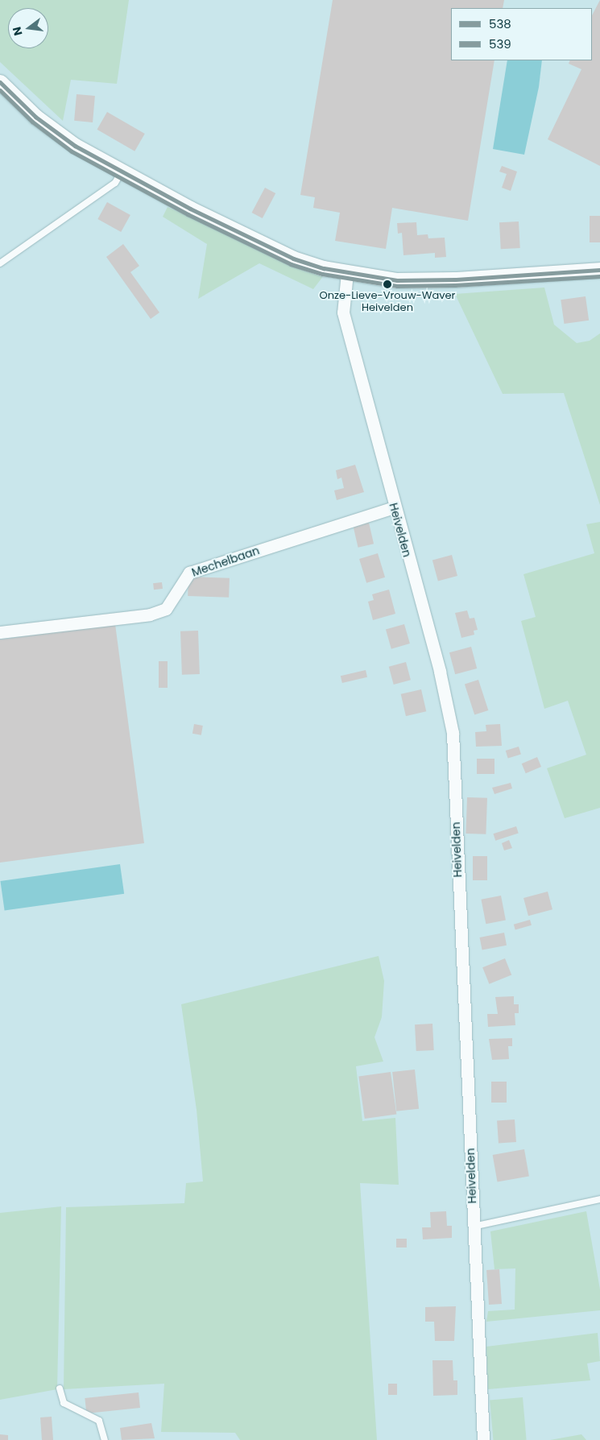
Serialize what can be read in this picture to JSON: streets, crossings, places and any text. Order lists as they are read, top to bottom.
{
  "streets": {
    "street": ["Heivelden", "Mechelbaan"]
  },
  "crossings": [
    ["Heivelden", "Mechelbaan"]
  ],
  "places": ["Onze-Lieve-Vrouw-Waver Heivelden"],
  "lines": ["transit line 538", "transit line 539"],
  "legend": ["538", "539"],
  "north": "left"
}
